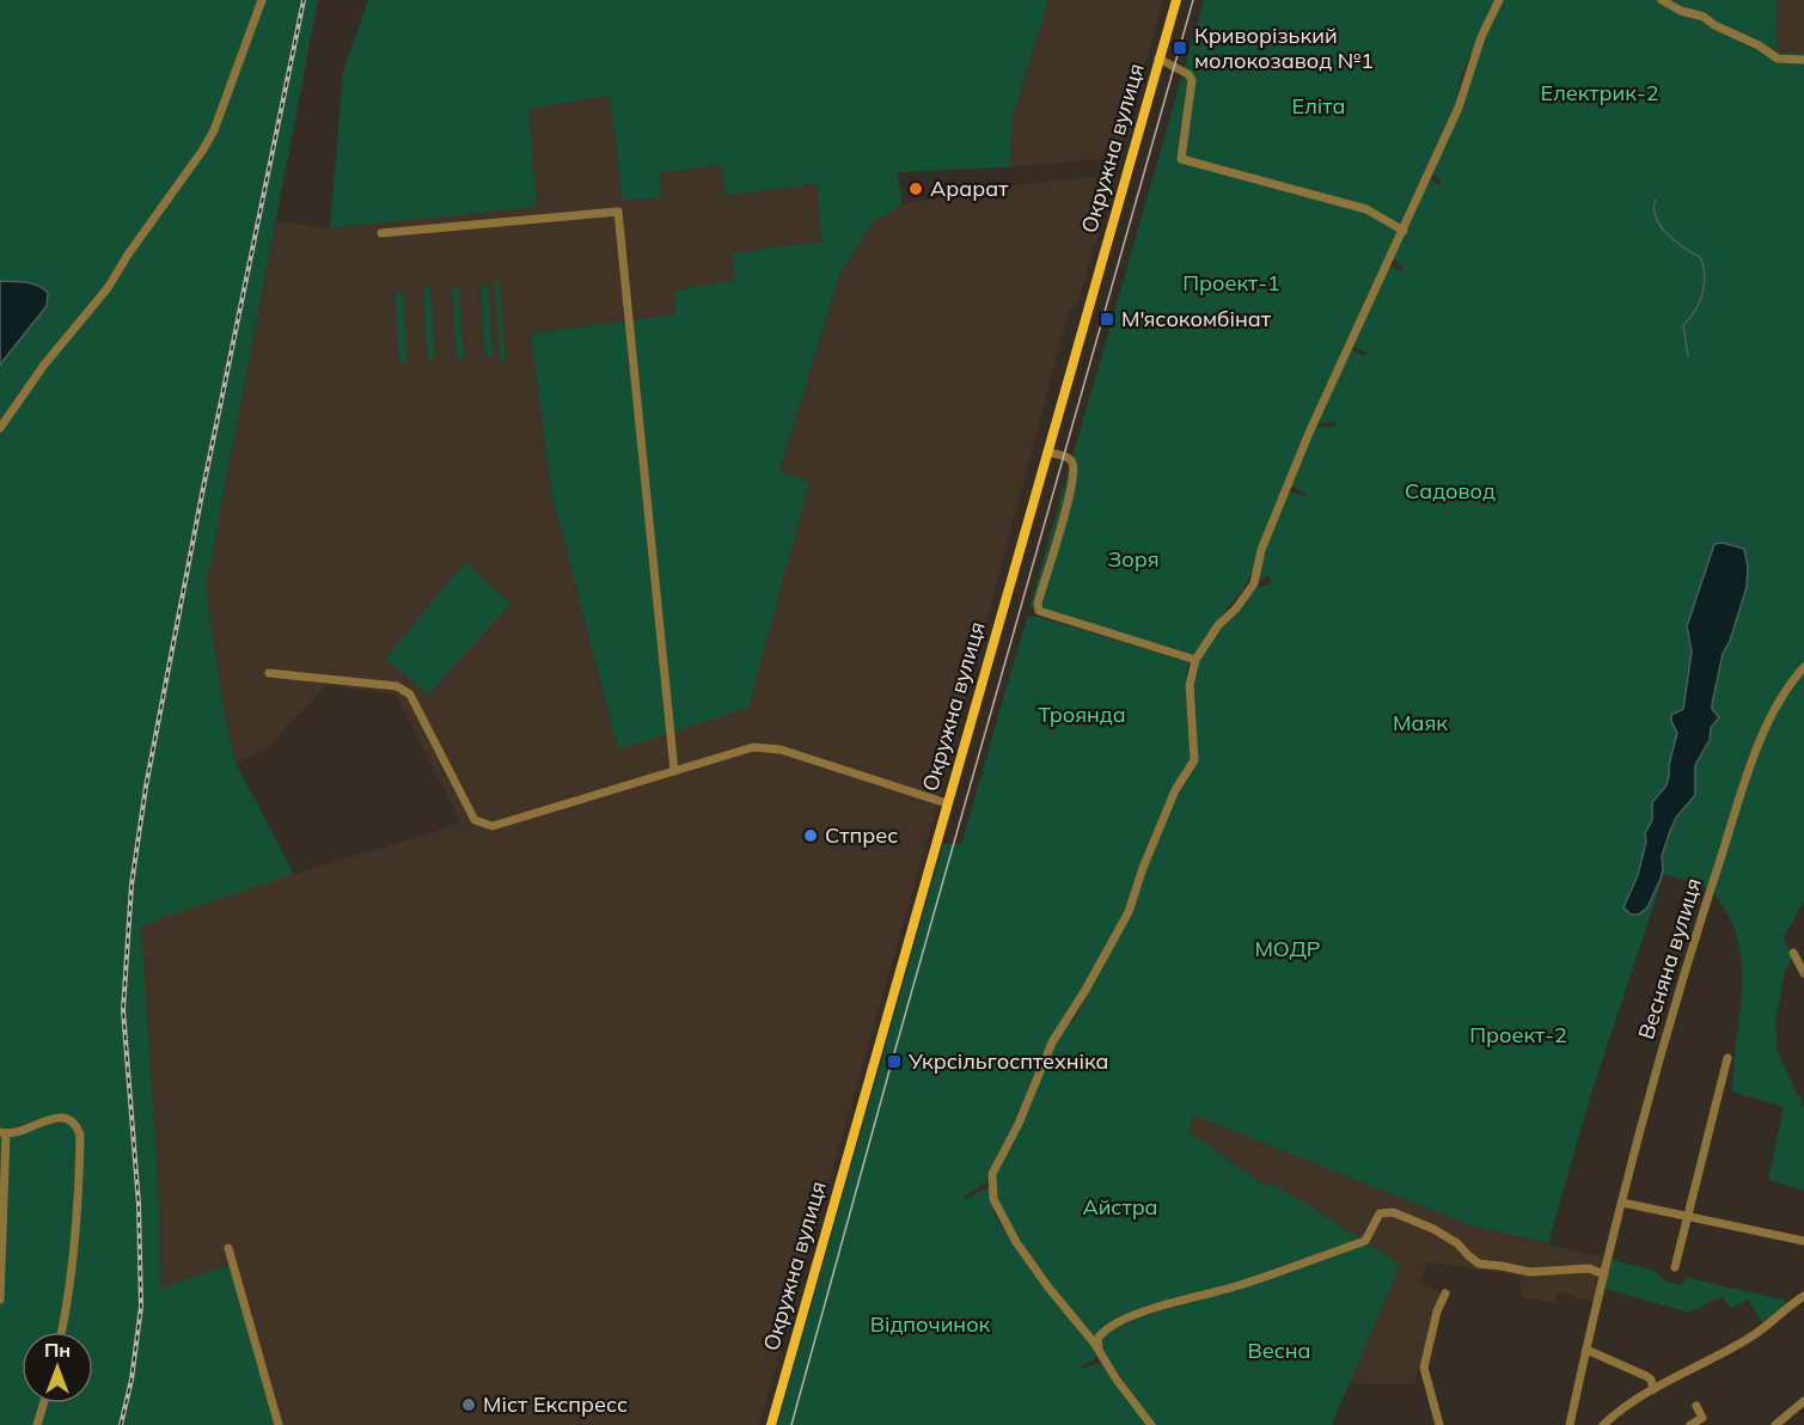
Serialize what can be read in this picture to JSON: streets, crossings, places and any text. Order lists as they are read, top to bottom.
{
  "streets": {
    "main road": ["Окружна вулиця"],
    "street": ["Весняна вулиця"]
  },
  "parks": [
    "Електрик-2",
    "Еліта",
    "Проект-1",
    "Садовод",
    "Зоря",
    "Троянда",
    "Маяк",
    "МОДР",
    "Проект-2",
    "Айстра",
    "Відпочинок",
    "Весна"
  ],
  "places": {
    "transit": ["Криворізький молокозавод №1", "М'ясокомбінат", "Укрсільгосптехніка"],
    "other": ["Арарат", "Стпрес", "Міст Експресс"]
  },
  "north": "top"
}
